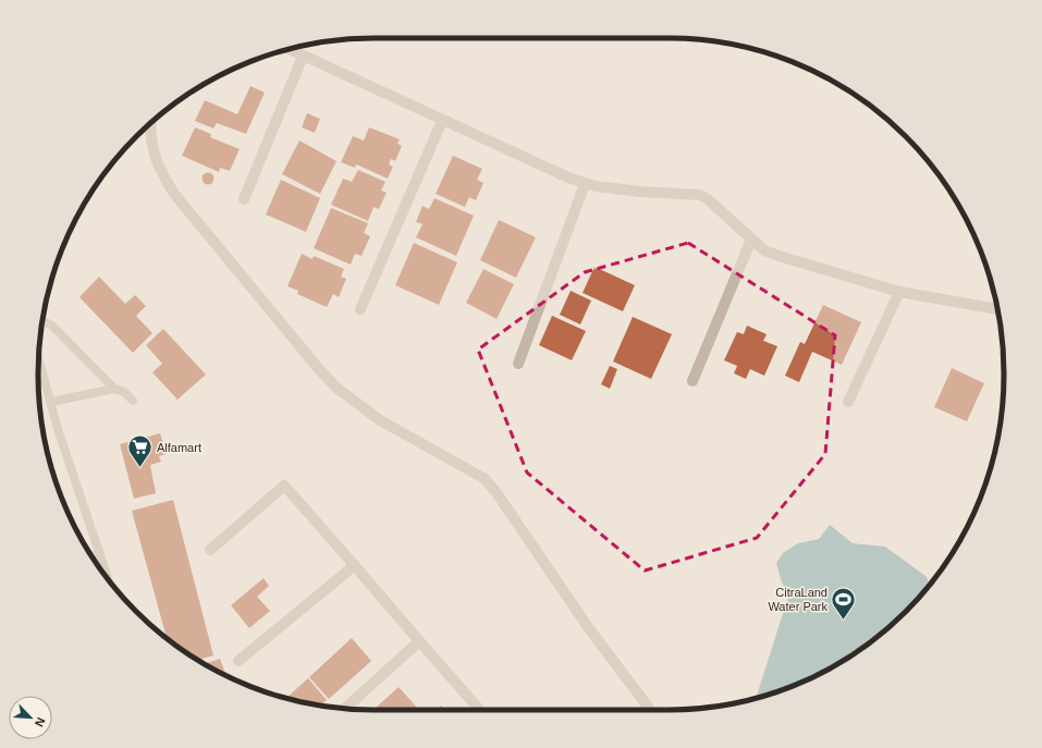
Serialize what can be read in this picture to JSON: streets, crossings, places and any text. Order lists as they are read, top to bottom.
{
  "places": {
    "supermarket": ["Alfamart"],
    "sports": ["CitraLand Water Park"]
  },
  "north": "bottom right"
}
